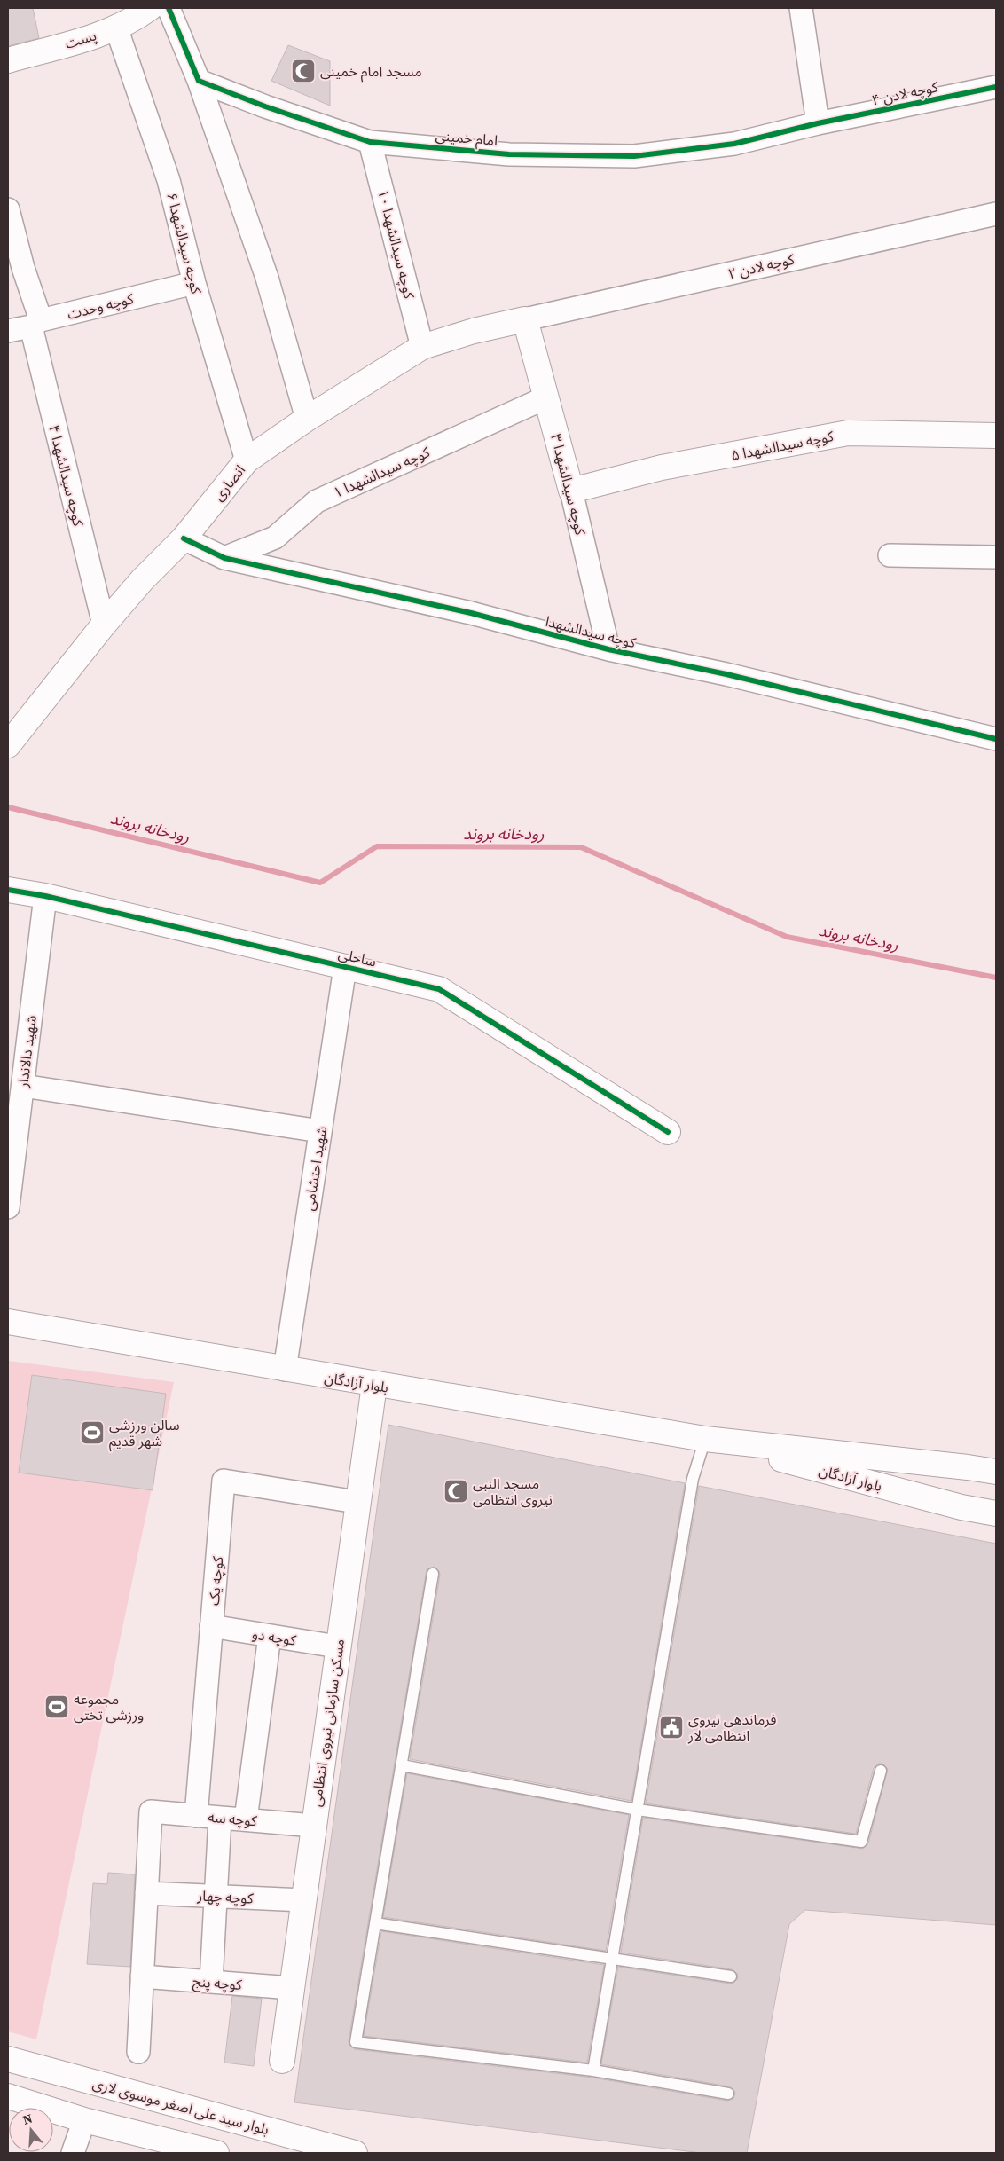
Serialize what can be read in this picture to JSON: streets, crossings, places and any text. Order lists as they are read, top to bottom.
{
  "streets": {
    "main road": [
      "پست",
      "کوچه سیدالشهدا ۵",
      "انصاری",
      "کوچه سیدالشهدا ۳",
      "ساحلی",
      "بلوار آزادگان",
      "مسکن سازمانی نیروی انتظامی",
      "بلوار سید علی اصغر موسوی لاری"
    ],
    "street": [
      "کوچه لادن ۴",
      "امام خمینی",
      "کوچه سیدالشهدا ۶",
      "کوچه سیدالشهدا ۱۰",
      "کوچه لادن ۲",
      "کوچه وحدت",
      "کوچه سیدالشهدا ۱",
      "کوچه سیدالشهدا ۴",
      "کوچه سیدالشهدا",
      "شهید دالاندار",
      "شهید احتشامی",
      "کوچه یک",
      "کوچه دو",
      "کوچه سه",
      "کوچه چهار",
      "کوچه پنج"
    ]
  },
  "crossings": [
    ["پست", "کوچه سیدالشهدا ۶"],
    ["کوچه لادن ۴", "امام خمینی"],
    ["امام خمینی", "کوچه سیدالشهدا ۱۰"],
    ["کوچه سیدالشهدا ۶", "کوچه وحدت"],
    ["کوچه سیدالشهدا ۶", "انصاری"],
    ["کوچه سیدالشهدا ۱۰", "انصاری"],
    ["کوچه لادن ۲", "انصاری"],
    ["کوچه لادن ۲", "کوچه سیدالشهدا ۳"],
    ["کوچه وحدت", "کوچه سیدالشهدا ۴"],
    ["کوچه سیدالشهدا ۵", "کوچه سیدالشهدا ۳"],
    ["کوچه سیدالشهدا ۱", "کوچه سیدالشهدا ۳"],
    ["کوچه سیدالشهدا ۱", "کوچه سیدالشهدا"],
    ["کوچه سیدالشهدا ۴", "انصاری"],
    ["انصاری", "کوچه سیدالشهدا ۳"],
    ["انصاری", "کوچه سیدالشهدا"],
    ["کوچه سیدالشهدا ۳", "کوچه سیدالشهدا"],
    ["ساحلی", "شهید دالاندار"],
    ["ساحلی", "شهید احتشامی"],
    ["شهید احتشامی", "بلوار آزادگان"],
    ["بلوار آزادگان", "مسکن سازمانی نیروی انتظامی"],
    ["کوچه یک", "کوچه دو"],
    ["کوچه یک", "مسکن سازمانی نیروی انتظامی"],
    ["کوچه یک", "کوچه سه"],
    ["کوچه دو", "مسکن سازمانی نیروی انتظامی"],
    ["مسکن سازمانی نیروی انتظامی", "کوچه سه"],
    ["مسکن سازمانی نیروی انتظامی", "کوچه چهار"],
    ["مسکن سازمانی نیروی انتظامی", "کوچه پنج"],
    ["کوچه سه", "کوچه چهار"]
  ],
  "water": ["رودخانه بروند"],
  "places": {
    "mosque": ["مسجد امام خمینی", "مسجد النبی نیروی انتظامی"],
    "sports": ["سالن ورزشی شهر قدیم", "مجموعه ورزشی تختی"],
    "public building": ["فرماندهی نیروی انتظامی لار"]
  },
  "north": "top"
}
